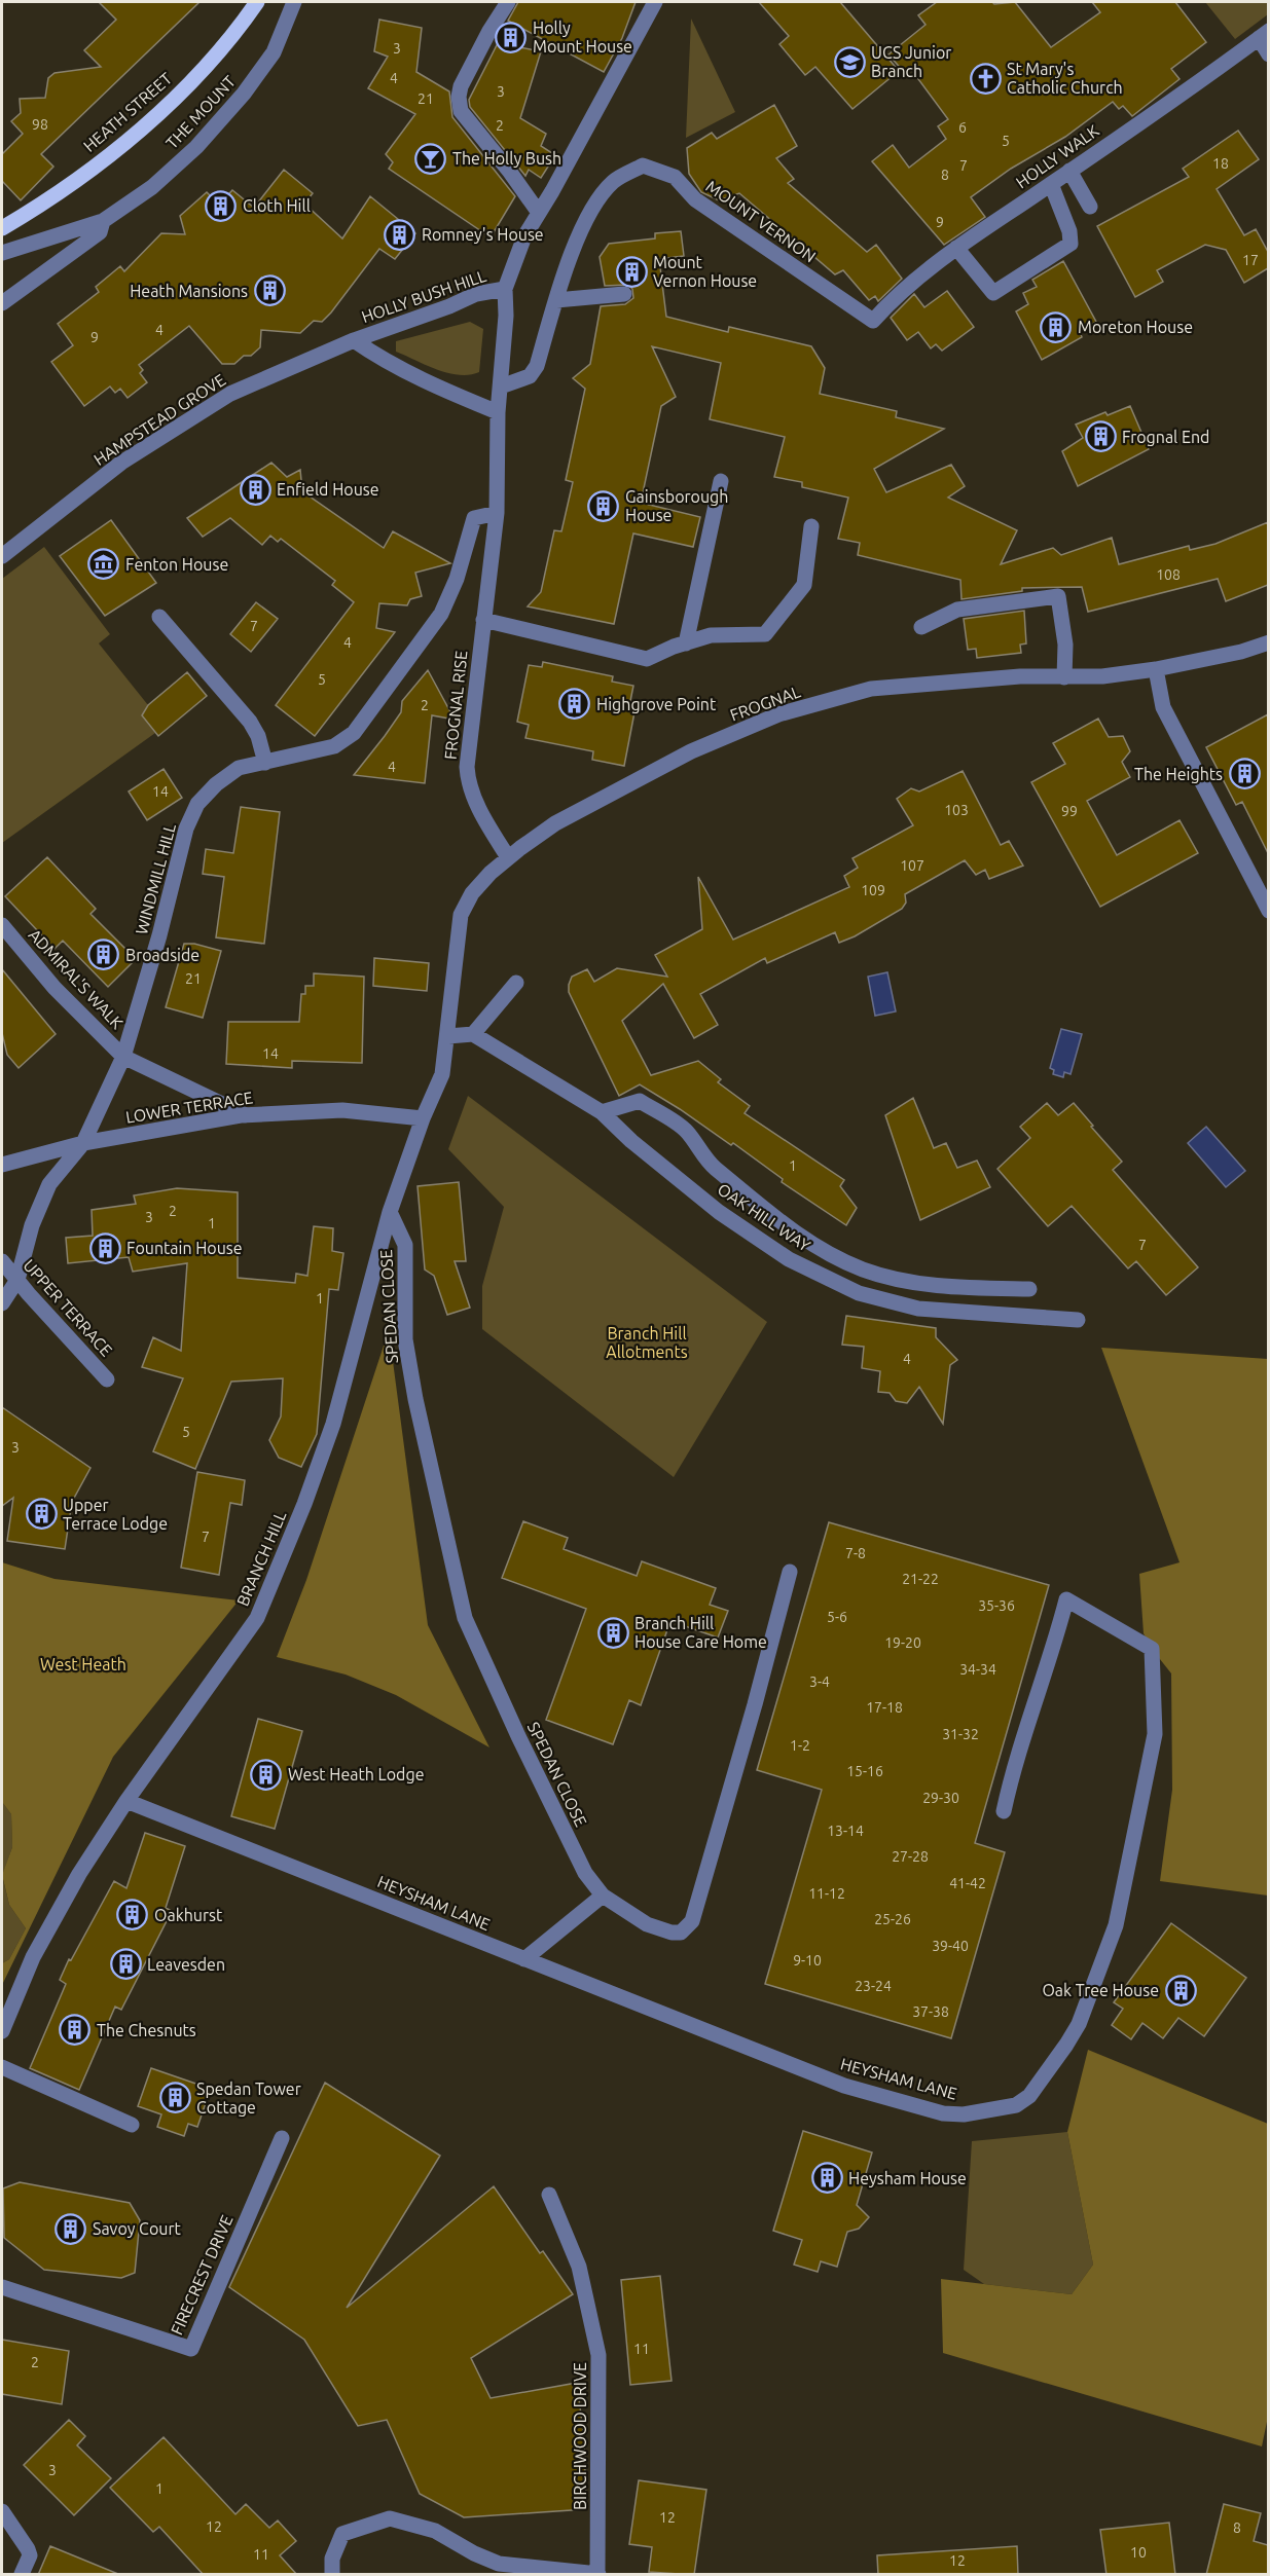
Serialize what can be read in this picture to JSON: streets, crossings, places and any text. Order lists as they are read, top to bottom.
{
  "streets": {
    "main road": ["HEATH STREET"],
    "street": [
      "THE MOUNT",
      "HOLLY WALK",
      "MOUNT VERNON",
      "HOLLY BUSH HILL",
      "HAMPSTEAD GROVE",
      "FROGNAL",
      "FROGNAL RISE",
      "WINDMILL HILL",
      "ADMIRAL'S WALK",
      "LOWER TERRACE",
      "OAK HILL WAY",
      "SPEDAN CLOSE",
      "UPPER TERRACE",
      "BRANCH HILL",
      "HEYSHAM LANE",
      "FIRECREST DRIVE",
      "BIRCHWOOD DRIVE"
    ]
  },
  "crossings": [
    ["HOLLY WALK", "MOUNT VERNON"],
    ["MOUNT VERNON", "HOLLY BUSH HILL"],
    ["HOLLY BUSH HILL", "HAMPSTEAD GROVE"],
    ["HOLLY BUSH HILL", "FROGNAL RISE"],
    ["FROGNAL", "FROGNAL RISE"],
    ["FROGNAL RISE", "WINDMILL HILL"],
    ["WINDMILL HILL", "ADMIRAL'S WALK"],
    ["WINDMILL HILL", "LOWER TERRACE"],
    ["WINDMILL HILL", "UPPER TERRACE"],
    ["ADMIRAL'S WALK", "LOWER TERRACE"],
    ["LOWER TERRACE", "BRANCH HILL"],
    ["SPEDAN CLOSE", "BRANCH HILL"],
    ["BRANCH HILL", "HEYSHAM LANE"]
  ],
  "parks": ["Branch Hill Allotments", "West Heath"],
  "places": {
    "building": [
      "Holly Mount House",
      "Cloth Hill",
      "Romney's House",
      "Mount Vernon House",
      "Heath Mansions",
      "Moreton House",
      "Frognal End",
      "Enfield House",
      "Gainsborough House",
      "Highgrove Point",
      "The Heights",
      "Broadside",
      "Fountain House",
      "Upper Terrace Lodge",
      "Branch Hill House Care Home",
      "West Heath Lodge",
      "Oakhurst",
      "Leavesden",
      "Oak Tree House",
      "The Chesnuts",
      "Spedan Tower Cottage",
      "Heysham House",
      "Savoy Court"
    ],
    "school or university": ["UCS Junior Branch"],
    "church": ["St Mary's Catholic Church"],
    "bar": ["The Holly Bush"],
    "museum": ["Fenton House"]
  },
  "house_numbers": [
    "3",
    "4",
    "3",
    "21",
    "98",
    "2",
    "6",
    "5",
    "18",
    "7",
    "8",
    "9",
    "17",
    "4",
    "9",
    "108",
    "7",
    "4",
    "5",
    "2",
    "4",
    "14",
    "103",
    "99",
    "107",
    "109",
    "21",
    "14",
    "1",
    "2",
    "3",
    "1",
    "7",
    "1",
    "4",
    "5",
    "3",
    "7",
    "7-8",
    "21-22",
    "35-36",
    "5-6",
    "19-20",
    "34-34",
    "3-4",
    "17-18",
    "31-32",
    "1-2",
    "15-16",
    "29-30",
    "13-14",
    "27-28",
    "41-42",
    "11-12",
    "25-26",
    "39-40",
    "9-10",
    "23-24",
    "37-38",
    "11",
    "2",
    "3",
    "1",
    "12",
    "12",
    "8",
    "10",
    "11",
    "12"
  ]
}
